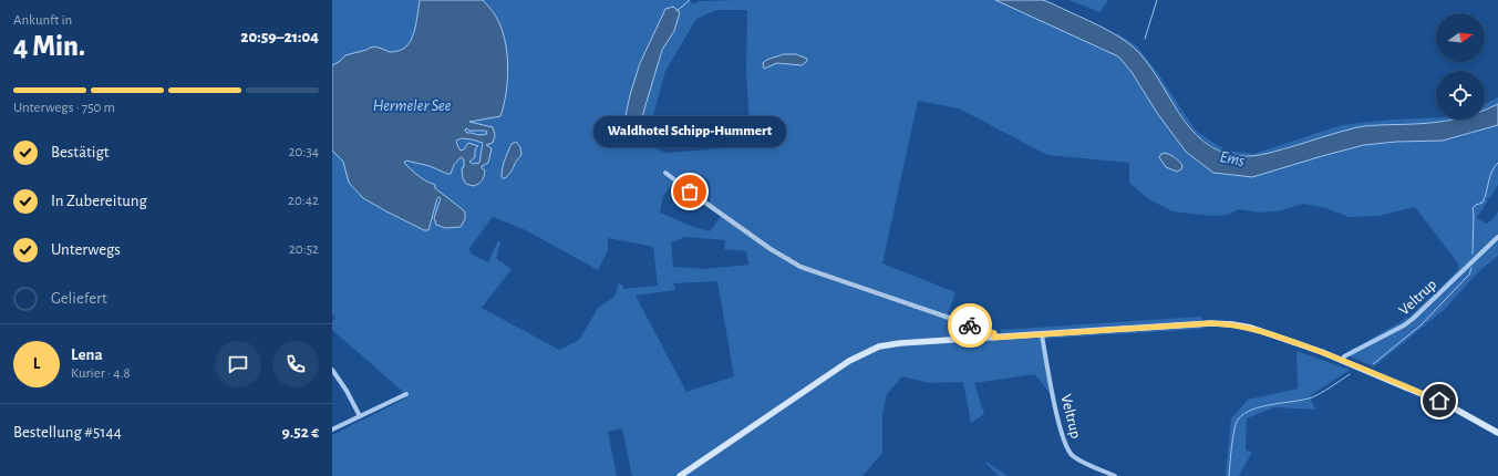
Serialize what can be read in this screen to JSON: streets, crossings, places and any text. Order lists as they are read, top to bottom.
{
  "streets": {
    "street": ["Veltrup"]
  },
  "water": ["Hermeler See", "Ems"],
  "places": ["Waldhotel Schipp-Hummert"],
  "north": "right",
  "page": {
    "heading": ["4 Min.", "Ankunft in", "20:59–21:04"],
    "panel": [
      "Lena",
      "Kurier · 4.8",
      "Bestellung #5144",
      "9.52 €"
    ],
    "bar": "Unterwegs · 750 m",
    "bubble": "Waldhotel Schipp-Hummert",
    "list": [
      ["Bestätigt", "20:34"],
      ["In Zubereitung", "20:42"],
      ["Unterwegs", "20:52"],
      "Geliefert"
    ],
    "round": "L"
  }
}
